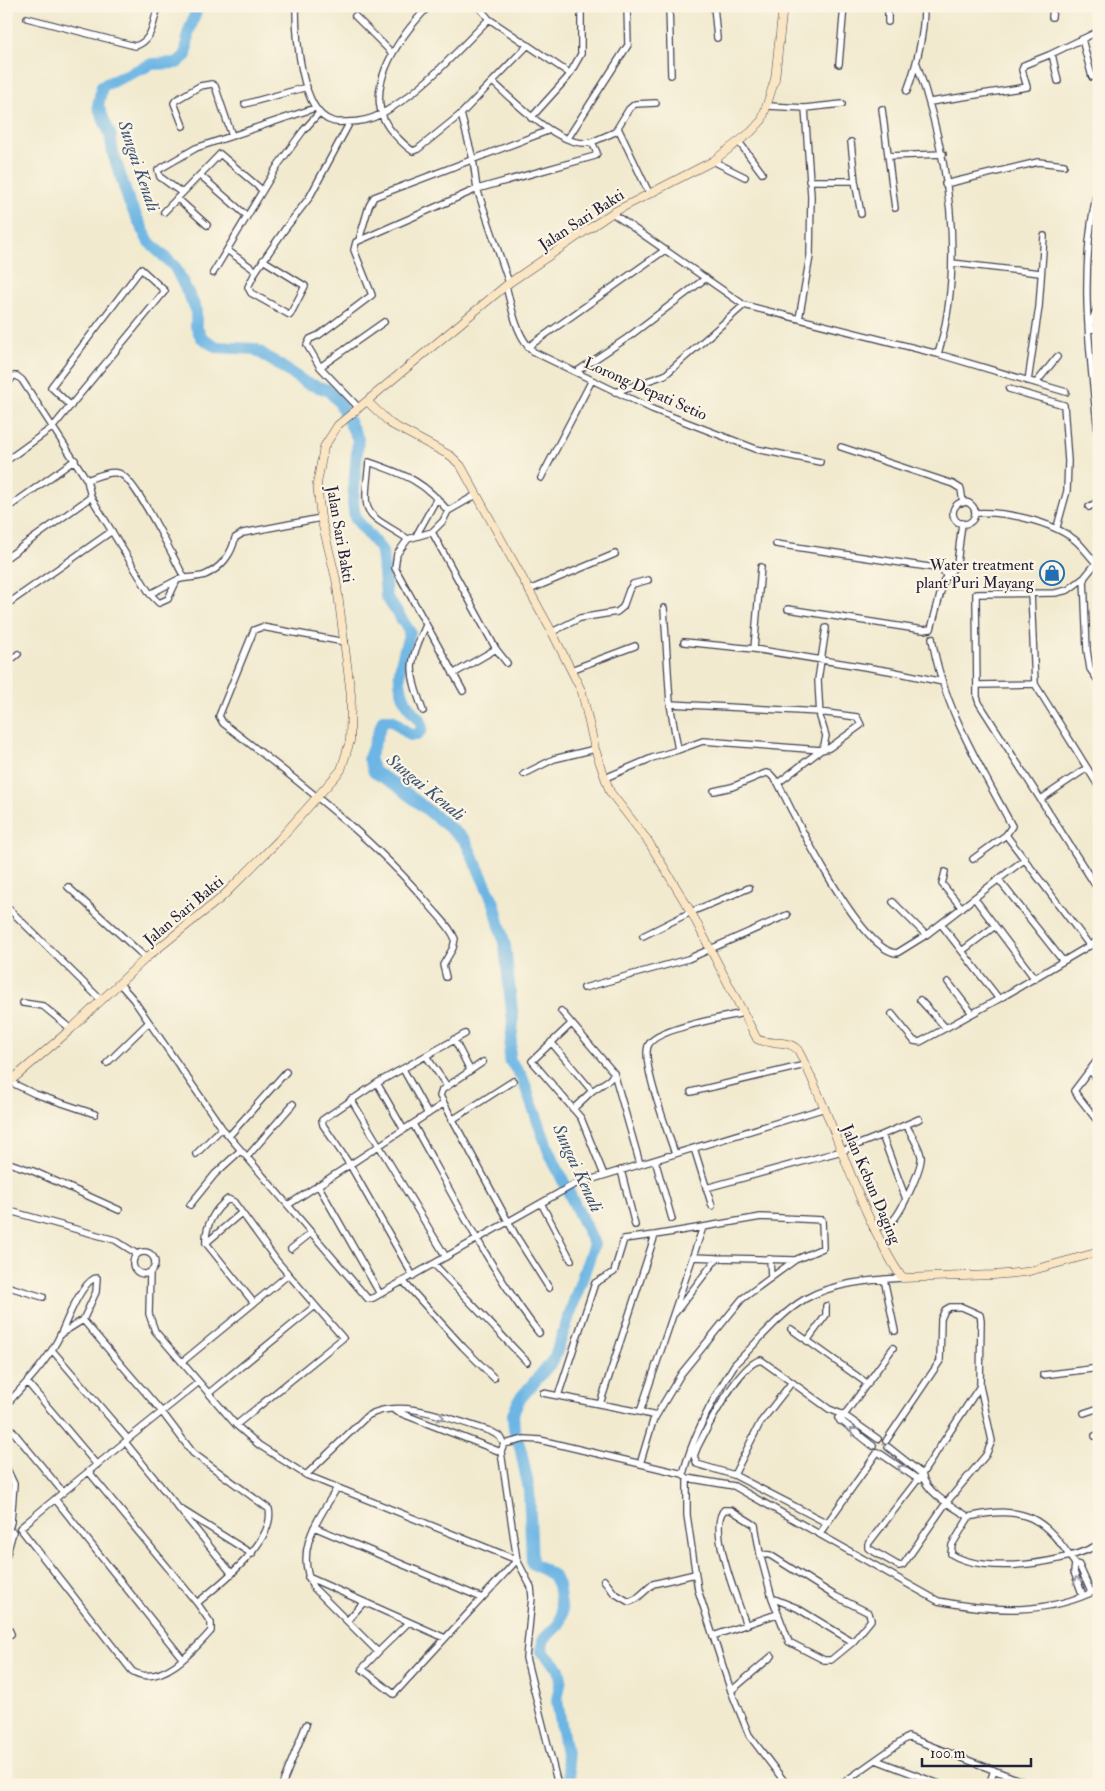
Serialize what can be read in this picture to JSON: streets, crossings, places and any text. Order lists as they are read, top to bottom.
{
  "streets": {
    "main road": ["Jalan Sari Bakti", "Jalan Kebun Daging"],
    "street": ["Lorong Depati Setio"]
  },
  "water": ["Sungai Kenali"],
  "places": {
    "shop": ["Water treatment plant Puri Mayang"]
  },
  "scale_bar": "100 m"
}
